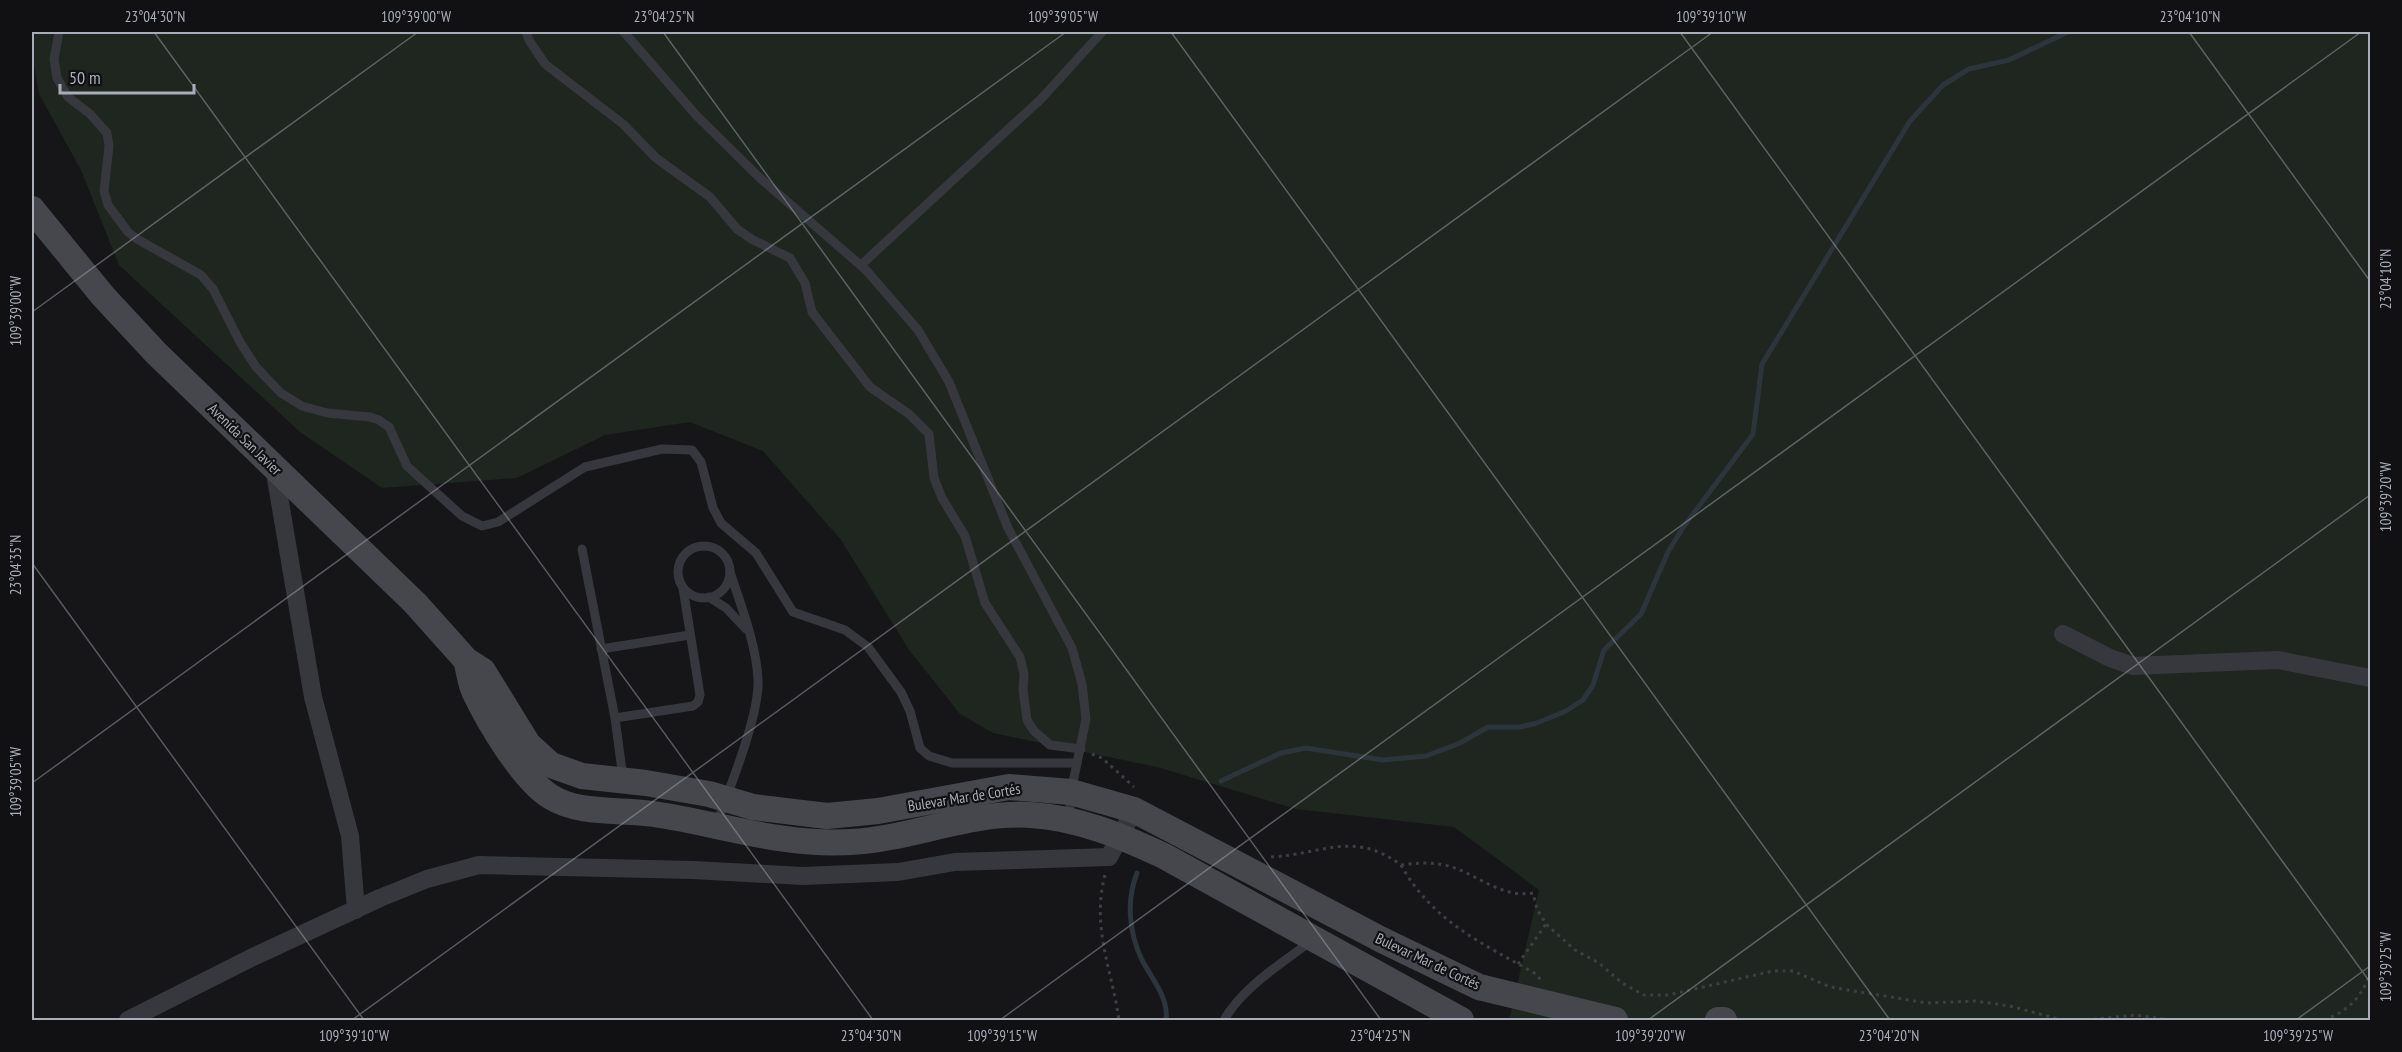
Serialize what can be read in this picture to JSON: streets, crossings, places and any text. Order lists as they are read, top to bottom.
{
  "streets": {
    "street": ["Avenida San Javier", "Bulevar Mar de Cortés"]
  },
  "crossings": [
    ["Avenida San Javier", "Bulevar Mar de Cortés"]
  ],
  "scale_bar": "50 m",
  "coordinates": [
    "23°04'30\"N",
    "109°39'00\"W",
    "23°04'25\"N",
    "109°39'05\"W",
    "109°39'10\"W",
    "23°04'10\"N",
    "109°39'20\"W",
    "23°04'35\"N",
    "109°39'25\"W",
    "109°39'15\"W",
    "23°04'20\"N"
  ]
}
